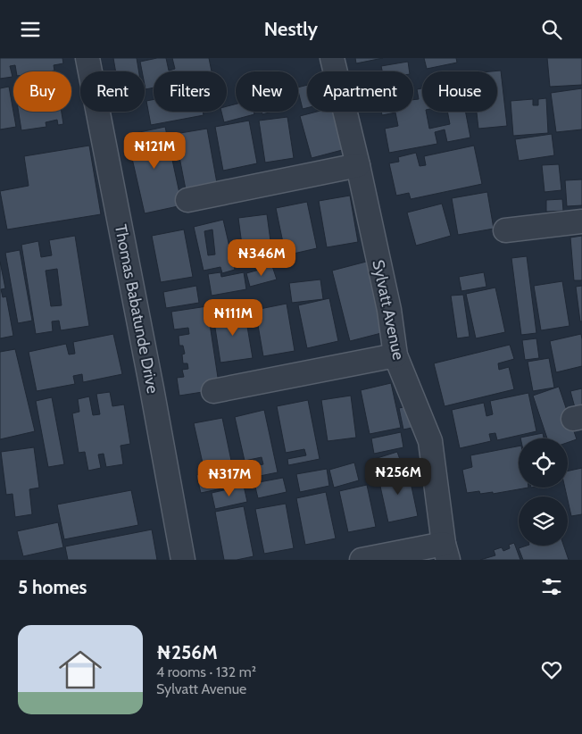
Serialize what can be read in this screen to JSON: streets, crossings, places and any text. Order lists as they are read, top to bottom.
{
  "streets": {
    "street": ["Thomas Babatunde Drive", "Sylvatt Avenue"]
  },
  "page": {
    "header": "Nestly",
    "chip": [
      "Buy",
      "Rent",
      "Filters",
      "New",
      "Apartment",
      "House"
    ],
    "price": [
      "₦121M",
      "₦346M",
      "₦111M",
      "₦256M",
      "₦317M"
    ],
    "heading": "5 homes",
    "list": [
      {
        "name": "₦256M",
        "note": "4 rooms · 132 m² · Sylvatt Avenue"
      }
    ]
  }
}
